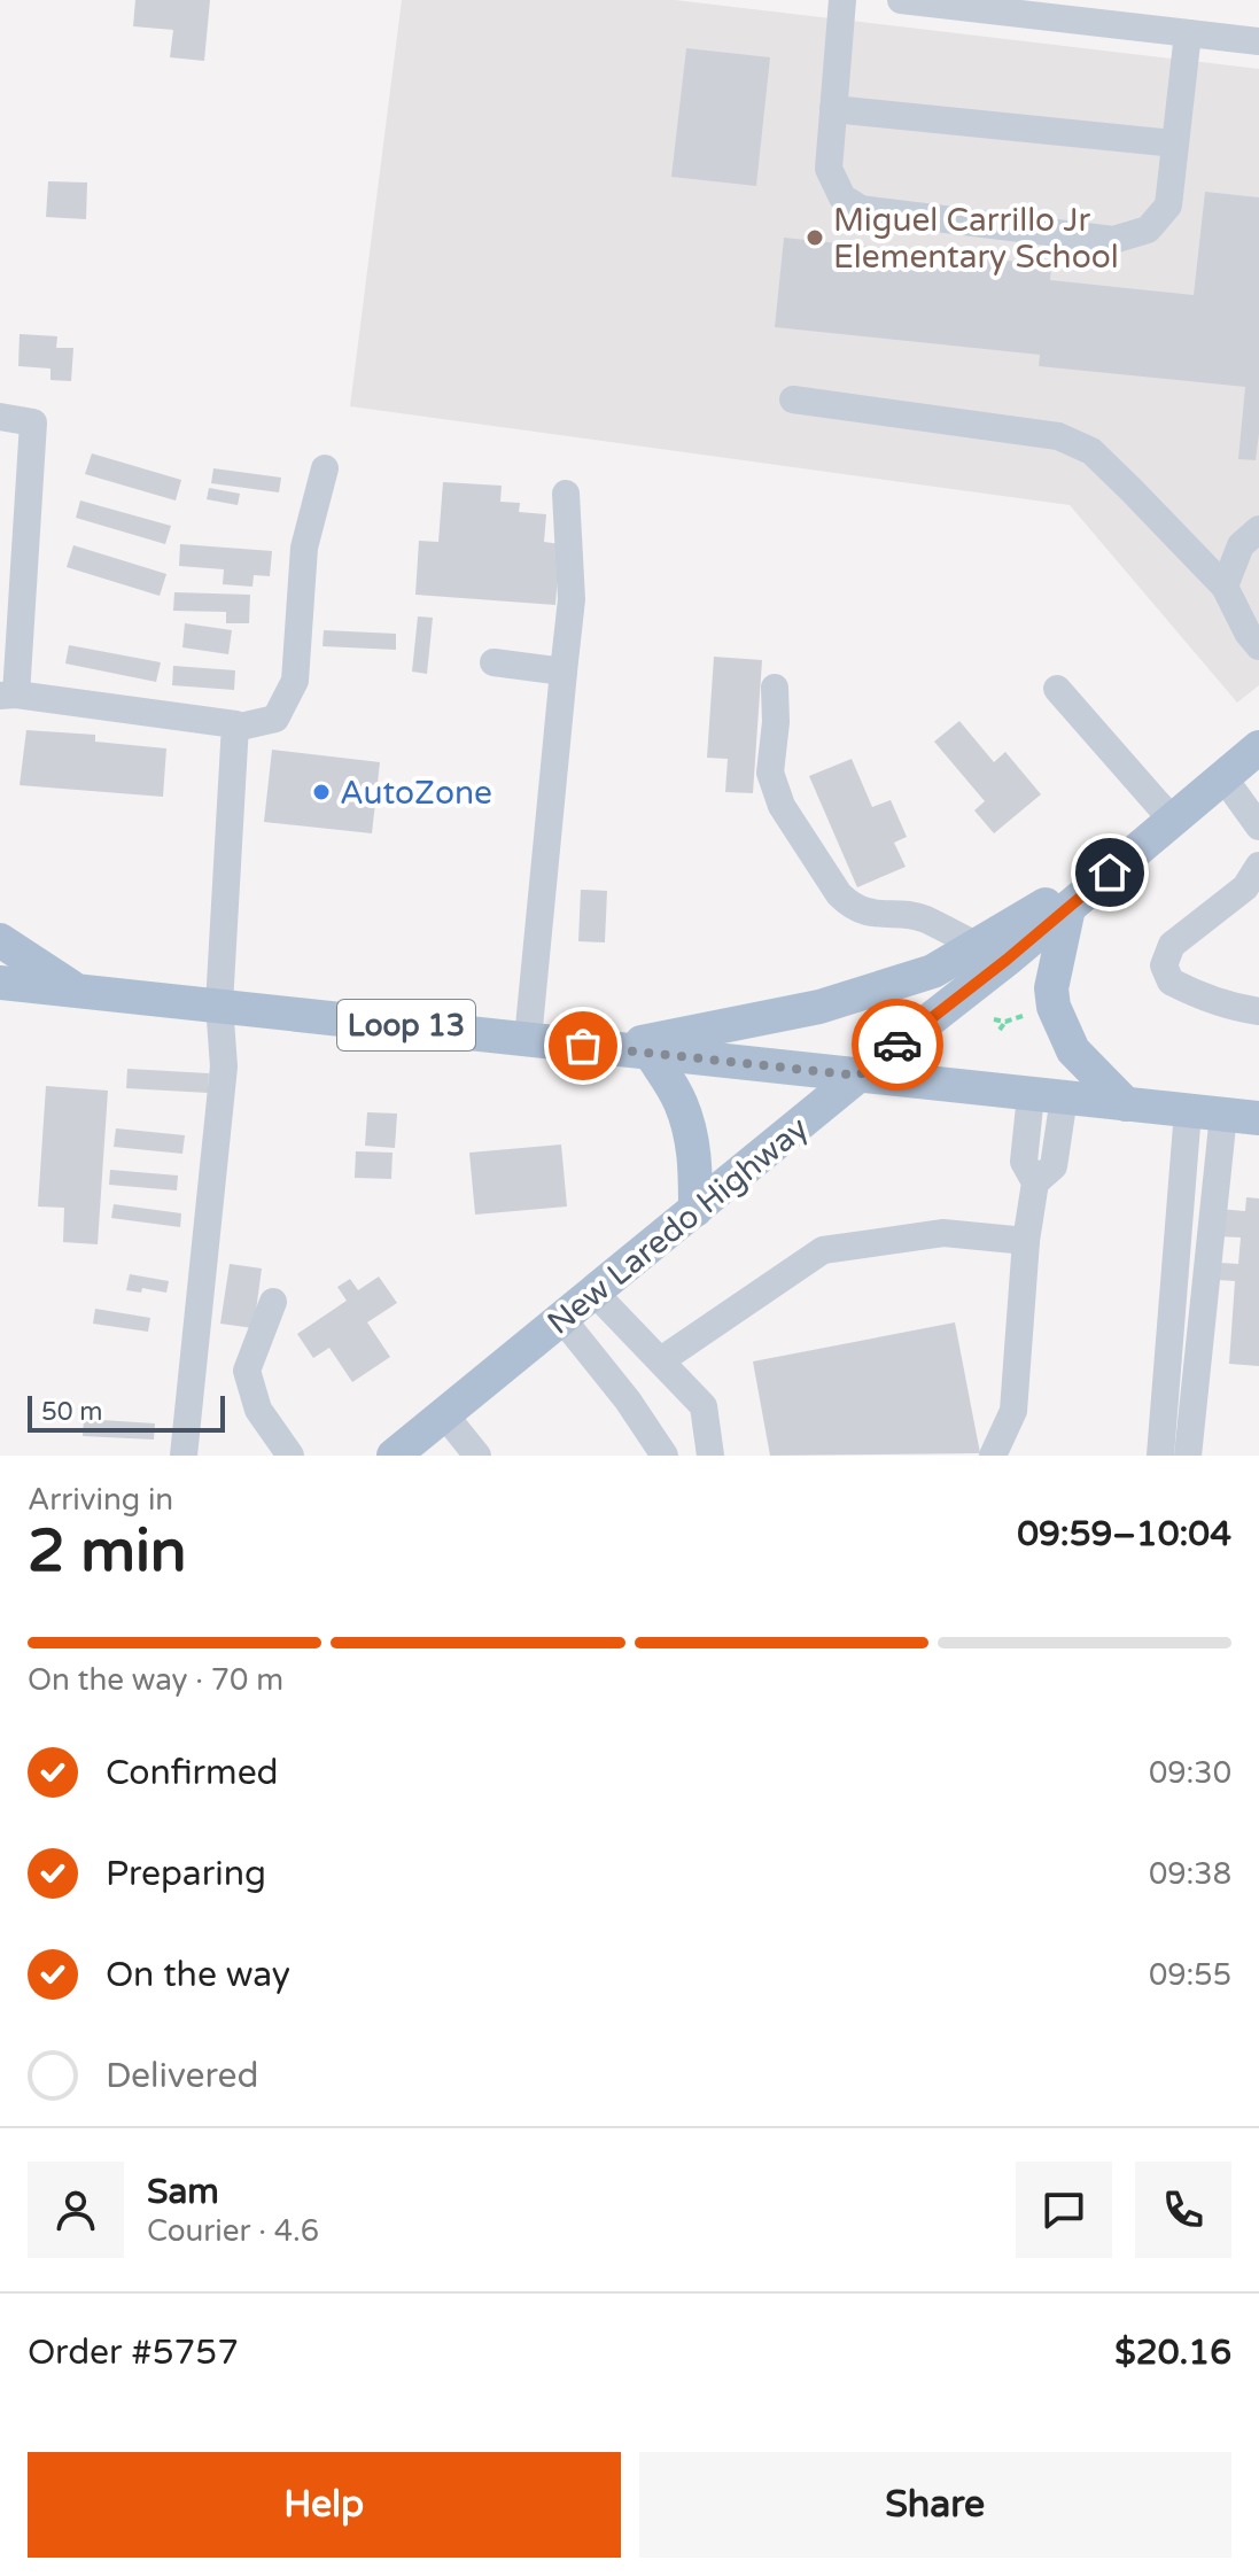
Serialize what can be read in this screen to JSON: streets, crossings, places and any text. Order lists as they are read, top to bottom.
{
  "streets": {
    "main road": ["Loop 13", "New Laredo Highway"]
  },
  "crossings": [
    ["Loop 13", "New Laredo Highway"]
  ],
  "places": ["Miguel Carrillo Jr Elementary School", "AutoZone"],
  "scale_bar": "50 m",
  "page": {
    "scale": "50 m",
    "heading": ["2 min", "Arriving in", "09:59–10:04"],
    "panel": [
      "Sam",
      "Courier · 4.6",
      "Order #5757",
      "$20.16"
    ],
    "bar": "On the way · 70 m",
    "list": [
      ["Confirmed", "09:30"],
      ["Preparing", "09:38"],
      ["On the way", "09:55"],
      "Delivered"
    ],
    "buttons": ["Help", "Share"]
  }
}
